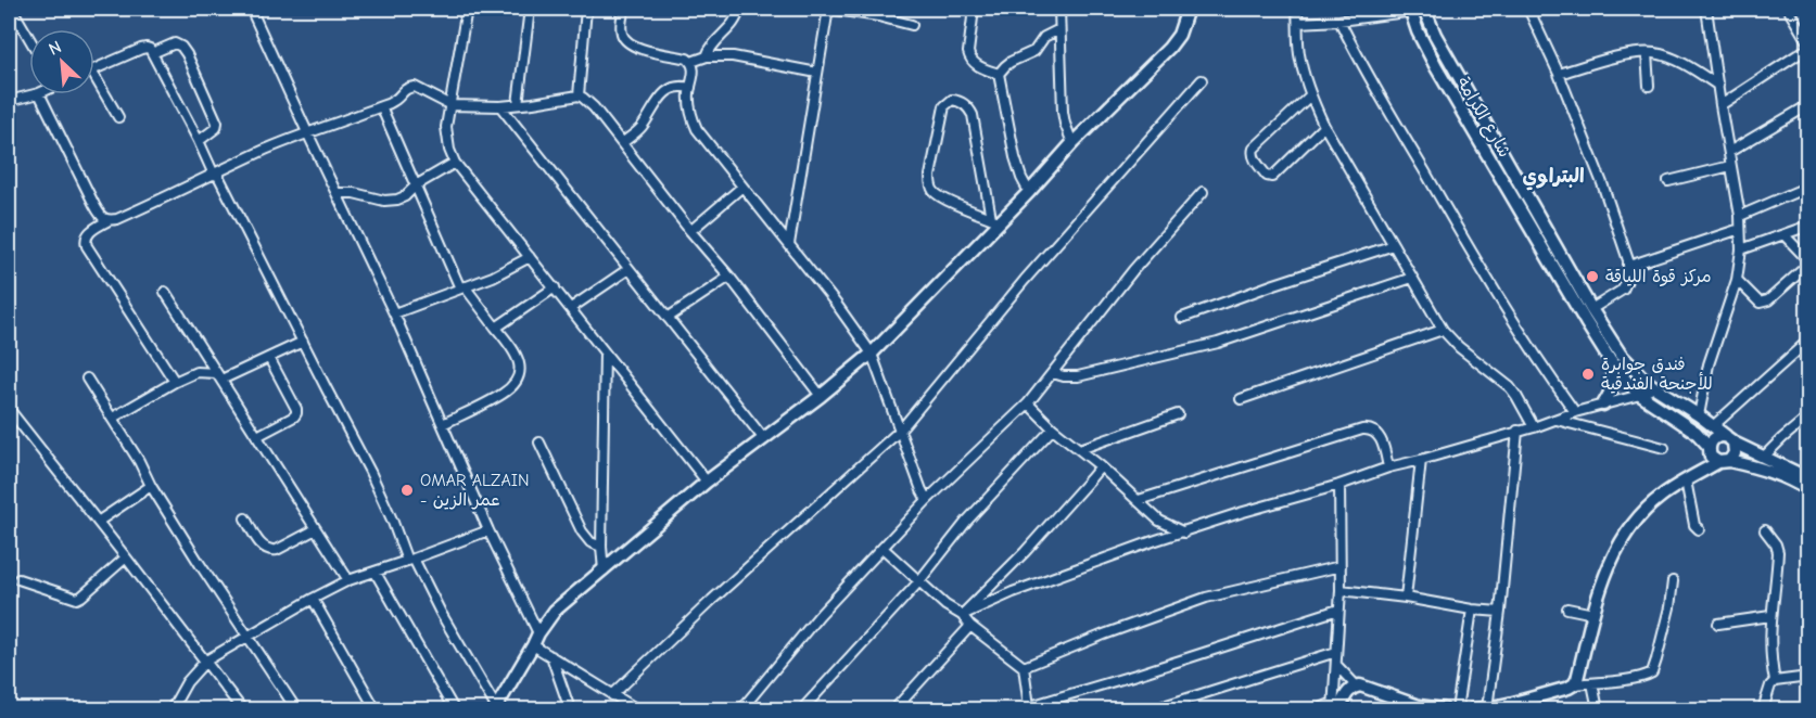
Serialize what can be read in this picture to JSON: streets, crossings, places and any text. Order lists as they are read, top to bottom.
{
  "streets": {
    "street": ["شارع الكرامة"]
  },
  "districts": ["البتراوي"],
  "places": ["مركز قوة اللياقة", "فندق جوابرة للأجنحة الفندقية", "OMAR ALZAIN - عمر الزين"],
  "north": "top left"
}
